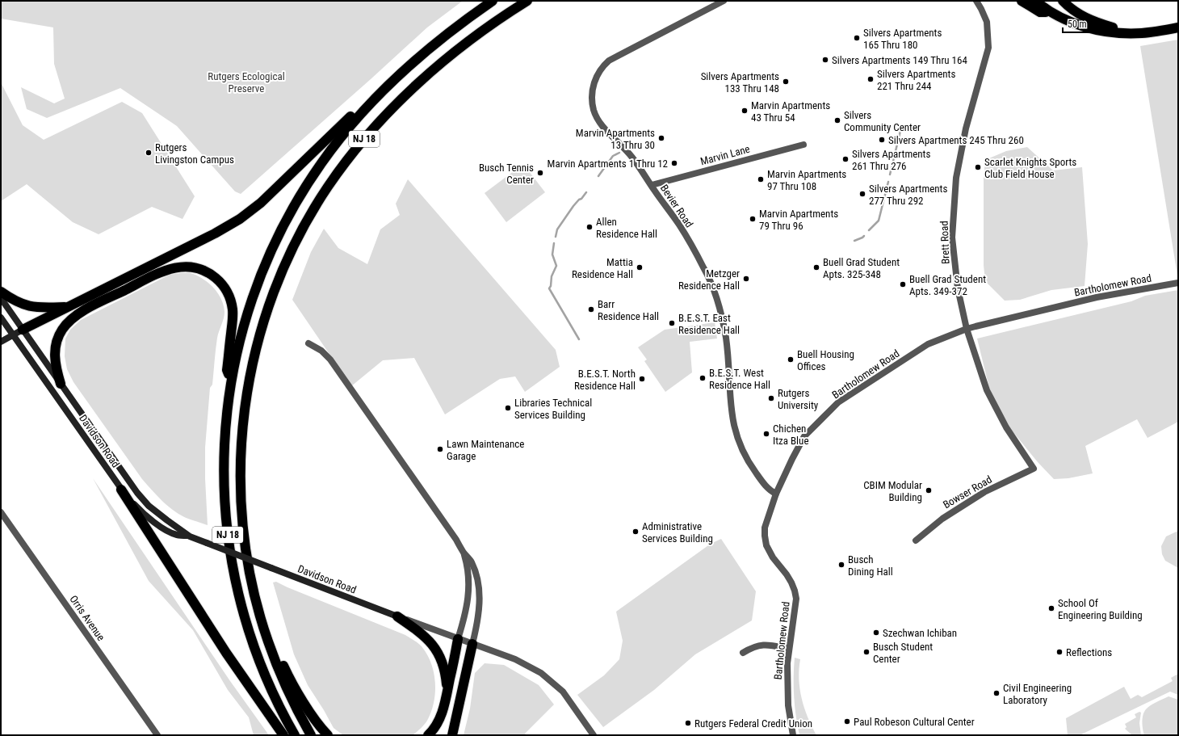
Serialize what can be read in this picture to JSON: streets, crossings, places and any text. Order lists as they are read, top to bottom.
{
  "streets": {
    "highway": ["NJ 18"],
    "main road": ["Davidson Road"],
    "street": [
      "Marvin Lane",
      "Bevier Road",
      "Brett Road",
      "Bartholomew Road",
      "Bowser Road",
      "Orris Avenue"
    ]
  },
  "crossings": [
    ["Marvin Lane", "Bevier Road"],
    ["Bevier Road", "Bartholomew Road"],
    ["Brett Road", "Bartholomew Road"],
    ["Brett Road", "Bowser Road"]
  ],
  "parks": ["Rutgers Ecological Preserve"],
  "places": [
    "Silvers Apartments 165 Thru 180",
    "Silvers Apartments 149 Thru 164",
    "Silvers Apartments 221 Thru 244",
    "Silvers Apartments 133 Thru 148",
    "Marvin Apartments 43 Thru 54",
    "Silvers Community Center",
    "Marvin Apartments 13 Thru 30",
    "Silvers Apartments 245 Thru 260",
    "Rutgers Livingston Campus",
    "Silvers Apartments 261 Thru 276",
    "Marvin Apartments 1 Thru 12",
    "Scarlet Knights Sports Club Field House",
    "Busch Tennis Center",
    "Marvin Apartments 97 Thru 108",
    "Silvers Apartments 277 Thru 292",
    "Marvin Apartments 79 Thru 96",
    "Allen Residence Hall",
    "Mattia Residence Hall",
    "Buell Grad Student Apts. 325-348",
    "Metzger Residence Hall",
    "Buell Grad Student Apts. 349-372",
    "Barr Residence Hall",
    "B.E.S.T. East Residence Hall",
    "Buell Housing Offices",
    "B.E.S.T. West Residence Hall",
    "B.E.S.T. North Residence Hall",
    "Rutgers University",
    "Libraries Technical Services Building",
    "Chichen Itza Blue",
    "Lawn Maintenance Garage",
    "CBIM Modular Building",
    "Administrative Services Building",
    "Busch Dining Hall",
    "School Of Engineering Building",
    "Szechwan Ichiban",
    "Busch Student Center",
    "Reflections",
    "Civil Engineering Laboratory",
    "Paul Robeson Cultural Center",
    "Rutgers Federal Credit Union"
  ],
  "scale_bar": "50 m"
}
